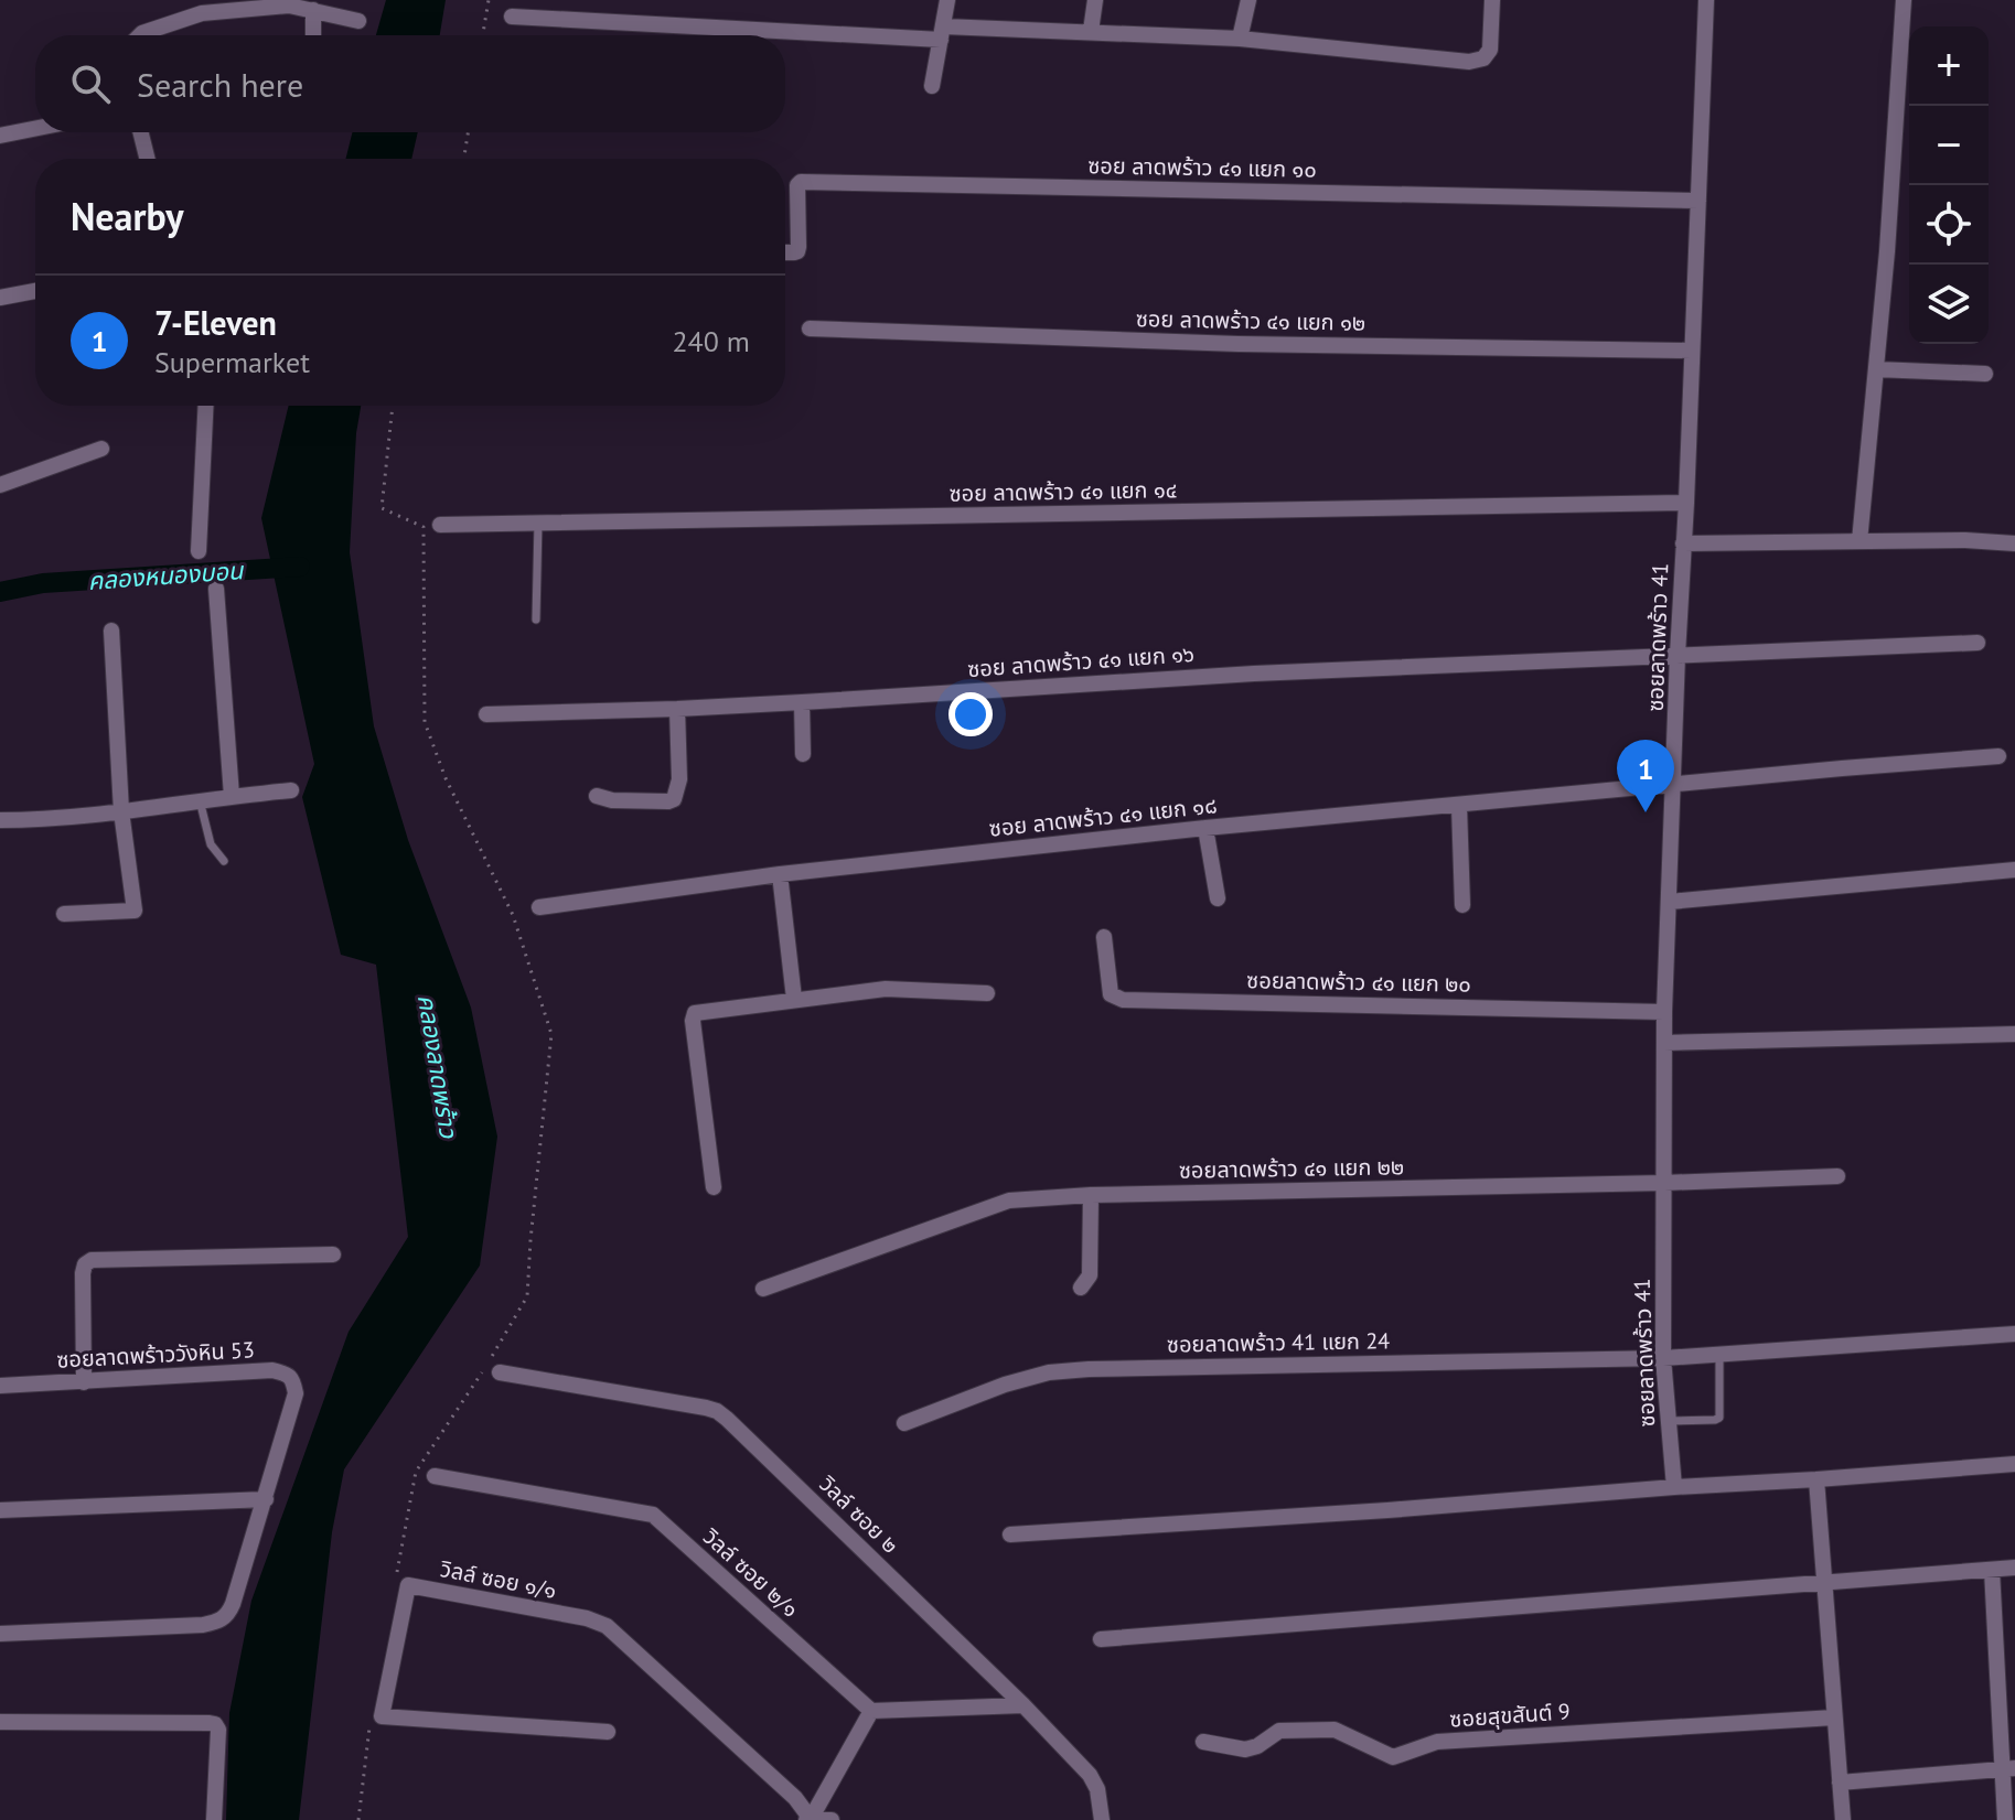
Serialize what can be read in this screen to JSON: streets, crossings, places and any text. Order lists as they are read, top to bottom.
{
  "streets": {
    "street": [
      "ซอย ลาดพร้าว ๔๑ แยก ๑๐",
      "ซอย ลาดพร้าว ๔๑ แยก ๑๒",
      "ซอย ลาดพร้าว ๔๑ แยก ๑๔",
      "ซอยลาดพร้าว 41",
      "ซอย ลาดพร้าว ๔๑ แยก ๑๖",
      "ซอย ลาดพร้าว ๔๑ แยก ๑๘",
      "ซอยลาดพร้าว ๔๑ แยก ๒๐",
      "ซอยลาดพร้าว ๔๑ แยก ๒๒",
      "ซอยลาดพร้าว 41 แยก 24",
      "ซอยลาดพร้าววังหิน 53",
      "วิลล์ ซอย ๒",
      "วิลล์ ซอย ๒/๑",
      "วิลล์ ซอย ๑/๑",
      "ซอยสุขสันต์ 9"
    ]
  },
  "crossings": [
    ["ซอย ลาดพร้าว ๔๑ แยก ๑๐", "ซอยลาดพร้าว 41"],
    ["ซอย ลาดพร้าว ๔๑ แยก ๑๒", "ซอยลาดพร้าว 41"],
    ["ซอย ลาดพร้าว ๔๑ แยก ๑๔", "ซอยลาดพร้าว 41"],
    ["ซอยลาดพร้าว 41", "ซอย ลาดพร้าว ๔๑ แยก ๑๖"],
    ["ซอยลาดพร้าว 41", "ซอย ลาดพร้าว ๔๑ แยก ๑๘"],
    ["ซอยลาดพร้าว 41", "ซอยลาดพร้าว ๔๑ แยก ๒๐"],
    ["ซอยลาดพร้าว 41", "ซอยลาดพร้าว ๔๑ แยก ๒๒"],
    ["ซอยลาดพร้าว 41", "ซอยลาดพร้าว 41 แยก 24"]
  ],
  "water": ["คลองหนองบอน", "คลองลาดพร้าว"],
  "page": {
    "map_buttons": ["+", "−"],
    "search": "Search here",
    "heading": "Nearby",
    "list": [
      {
        "mark": "1",
        "name": "7-Eleven",
        "note": "Supermarket",
        "value": "240 m"
      }
    ],
    "pins": "1"
  }
}
